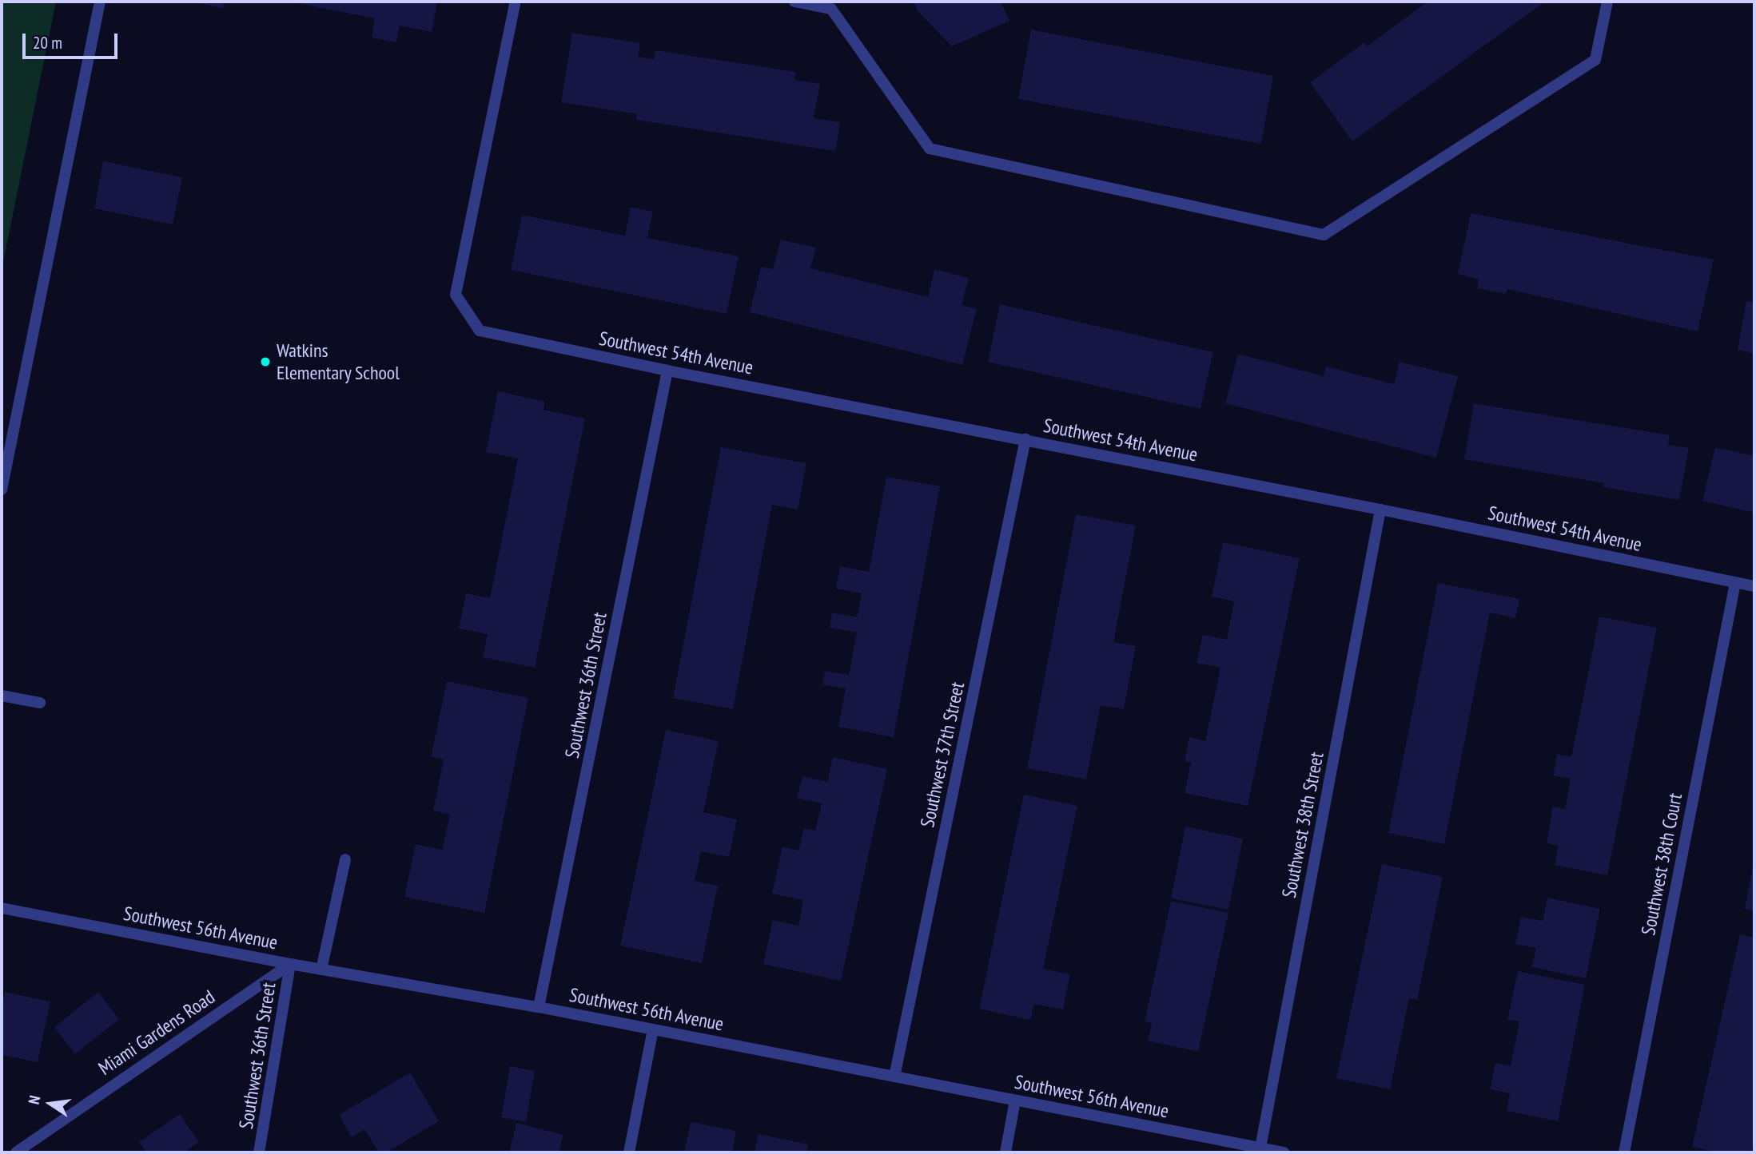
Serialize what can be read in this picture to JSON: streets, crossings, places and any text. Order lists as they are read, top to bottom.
{
  "streets": {
    "street": [
      "Southwest 54th Avenue",
      "Southwest 36th Street",
      "Southwest 37th Street",
      "Southwest 38th Street",
      "Southwest 38th Court",
      "Southwest 56th Avenue",
      "Miami Gardens Road"
    ]
  },
  "crossings": [
    ["Southwest 54th Avenue", "Southwest 36th Street"],
    ["Southwest 54th Avenue", "Southwest 37th Street"],
    ["Southwest 54th Avenue", "Southwest 38th Street"],
    ["Southwest 54th Avenue", "Southwest 38th Court"],
    ["Southwest 36th Street", "Southwest 56th Avenue"],
    ["Southwest 36th Street", "Miami Gardens Road"],
    ["Southwest 37th Street", "Southwest 56th Avenue"],
    ["Southwest 38th Street", "Southwest 56th Avenue"],
    ["Southwest 56th Avenue", "Miami Gardens Road"]
  ],
  "places": ["Watkins Elementary School"],
  "scale_bar": "20 m",
  "north": "left"
}
